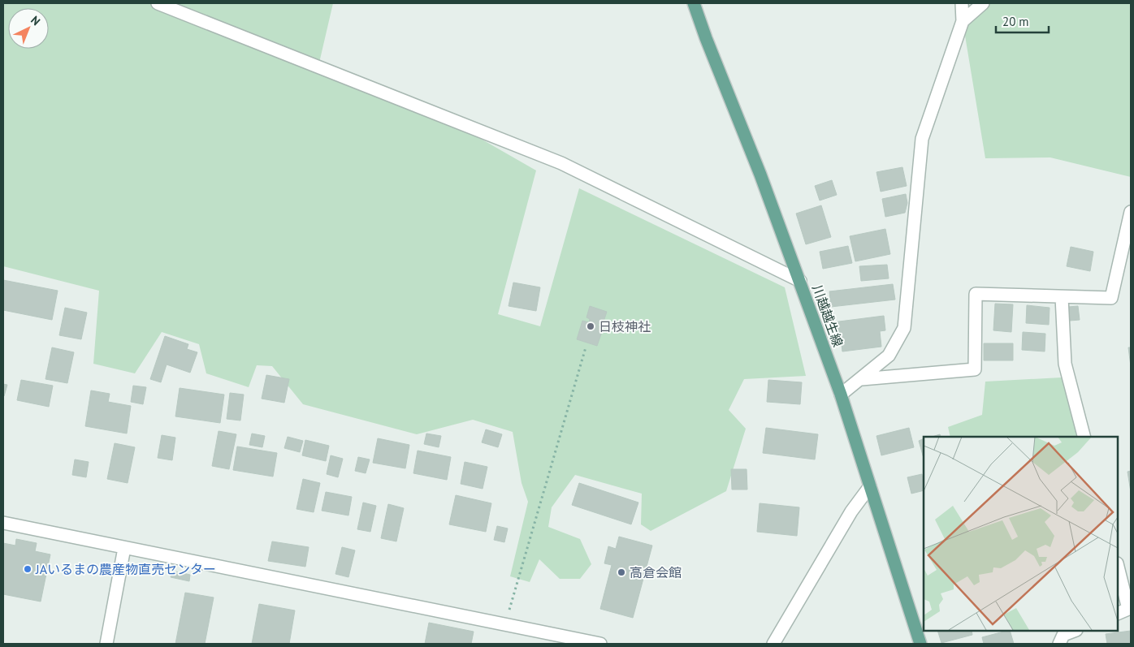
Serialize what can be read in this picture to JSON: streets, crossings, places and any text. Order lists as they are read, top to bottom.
{
  "streets": {
    "main road": ["川越越生線"]
  },
  "places": ["日枝神社", "JAいるまの農産物直売センター", "高倉会館"],
  "scale_bar": "20 m",
  "north": "top right"
}
